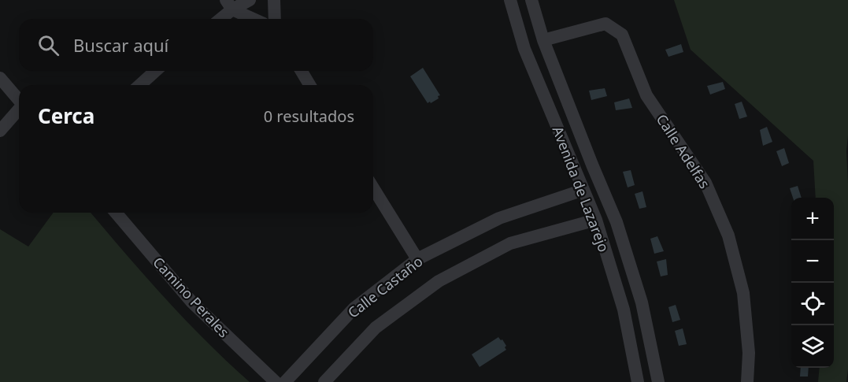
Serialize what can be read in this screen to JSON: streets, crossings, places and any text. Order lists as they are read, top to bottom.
{
  "streets": {
    "street": [
      "Calle Adelfas",
      "Avenida de Lazarejo",
      "Calle Castaño",
      "Camino Perales"
    ]
  },
  "crossings": [
    ["Calle Adelfas", "Avenida de Lazarejo"],
    ["Avenida de Lazarejo", "Calle Castaño"]
  ],
  "page": {
    "search": "Buscar aquí",
    "heading": ["Cerca", "0 resultados"],
    "map_buttons": ["+", "−"]
  }
}
